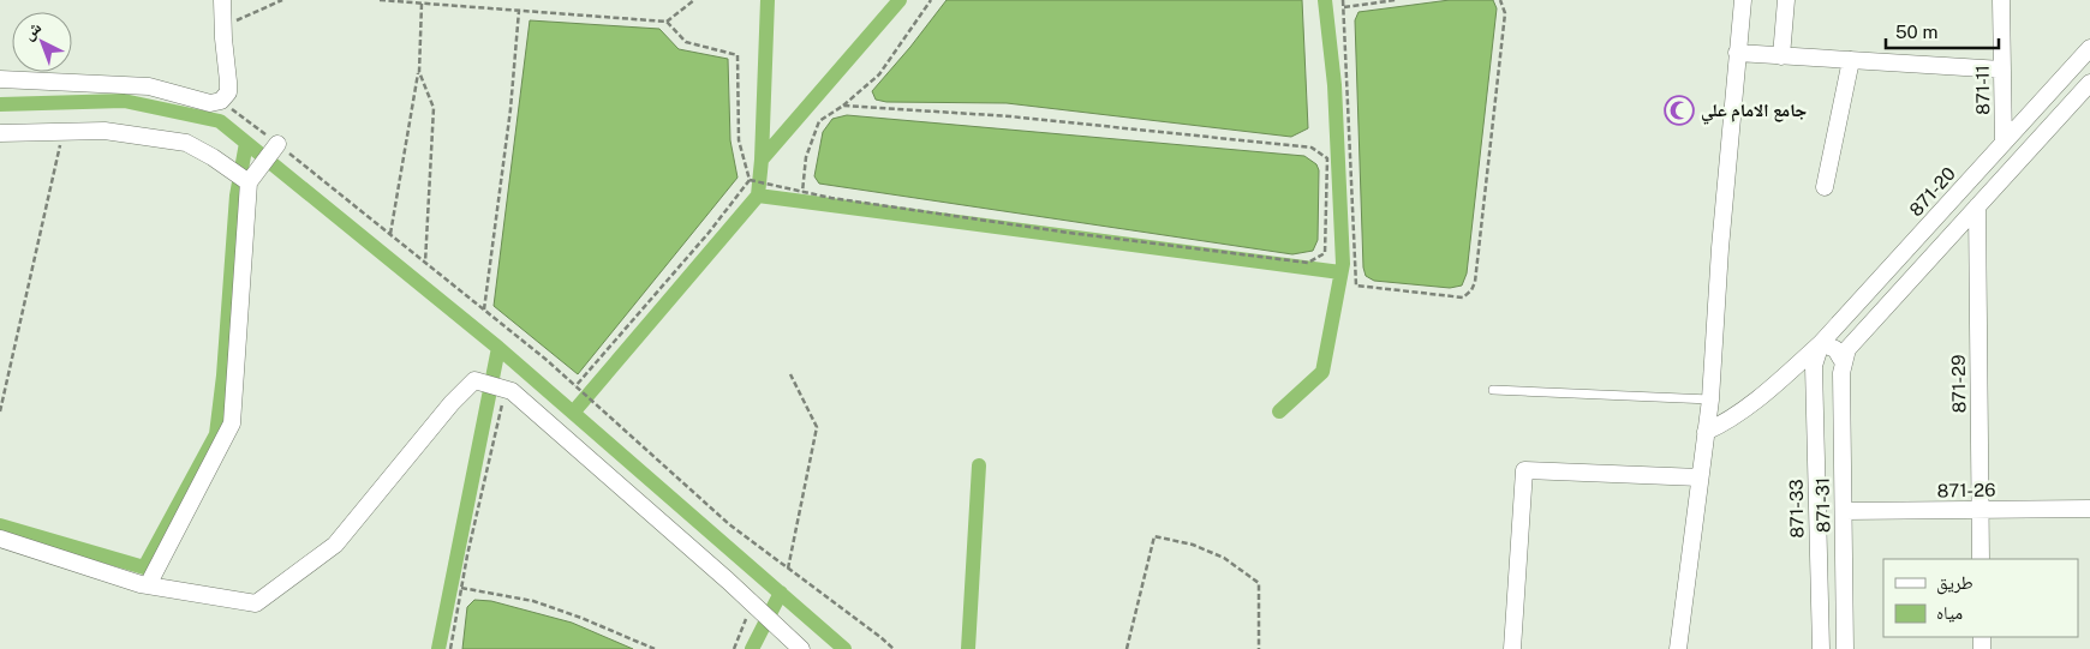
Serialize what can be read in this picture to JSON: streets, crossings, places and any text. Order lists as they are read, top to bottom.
{
  "streets": {
    "street": [
      "871-11",
      "871-20",
      "871-29",
      "871-26",
      "871-31",
      "871-33"
    ]
  },
  "crossings": [
    ["871-11", "871-20"],
    ["871-20", "871-33"],
    ["871-29", "871-26"],
    ["871-26", "871-31"]
  ],
  "places": {
    "mosque": ["جامع اﻻمام علي"]
  },
  "legend": ["طريق", "مياه"],
  "scale_bar": "50 m",
  "north": "top left"
}
